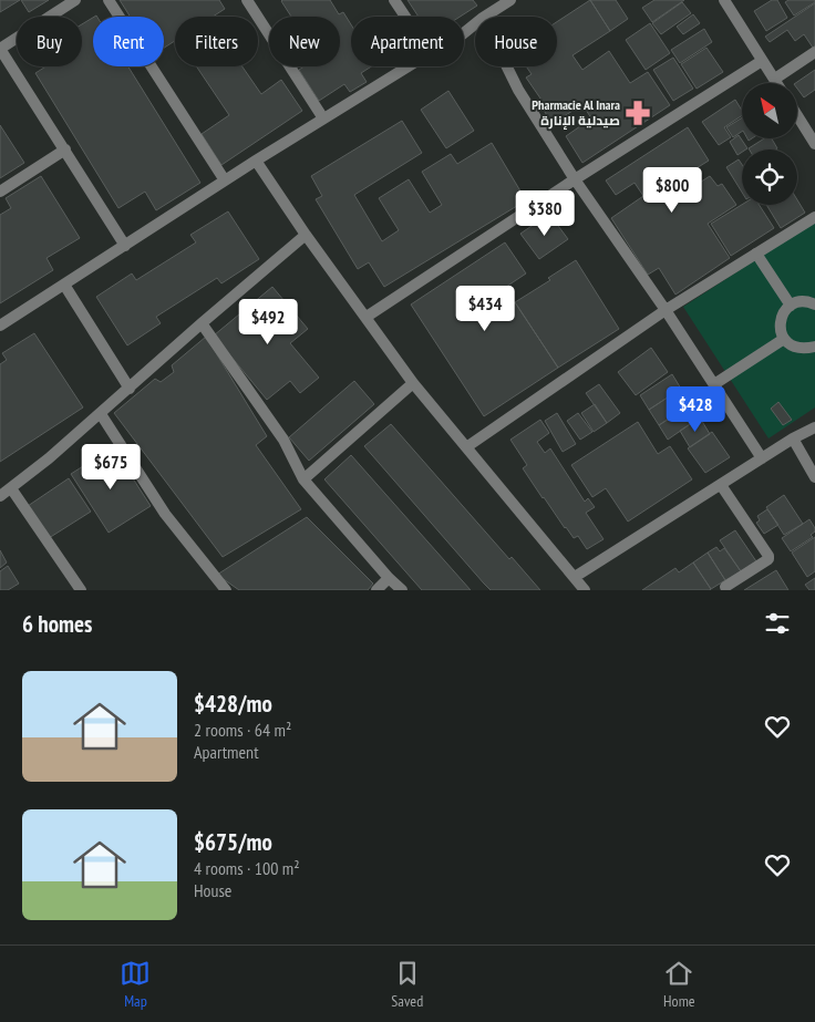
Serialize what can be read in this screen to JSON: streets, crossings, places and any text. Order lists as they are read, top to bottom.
{
  "places": {
    "pharmacy": ["Pharmacie Al Inara صيدلية الإنارة"]
  },
  "north": "top left",
  "page": {
    "chip": [
      "Buy",
      "Rent",
      "Filters",
      "New",
      "Apartment",
      "House"
    ],
    "price": [
      "$800",
      "$380",
      "$434",
      "$492",
      "$428",
      "$675"
    ],
    "heading": "6 homes",
    "list": [
      {
        "name": "$428/mo",
        "note": "2 rooms · 64 m² · Apartment"
      },
      {
        "name": "$675/mo",
        "note": "4 rooms · 100 m² · House"
      }
    ],
    "tabs": ["Map", "Saved", "Home"]
  }
}
